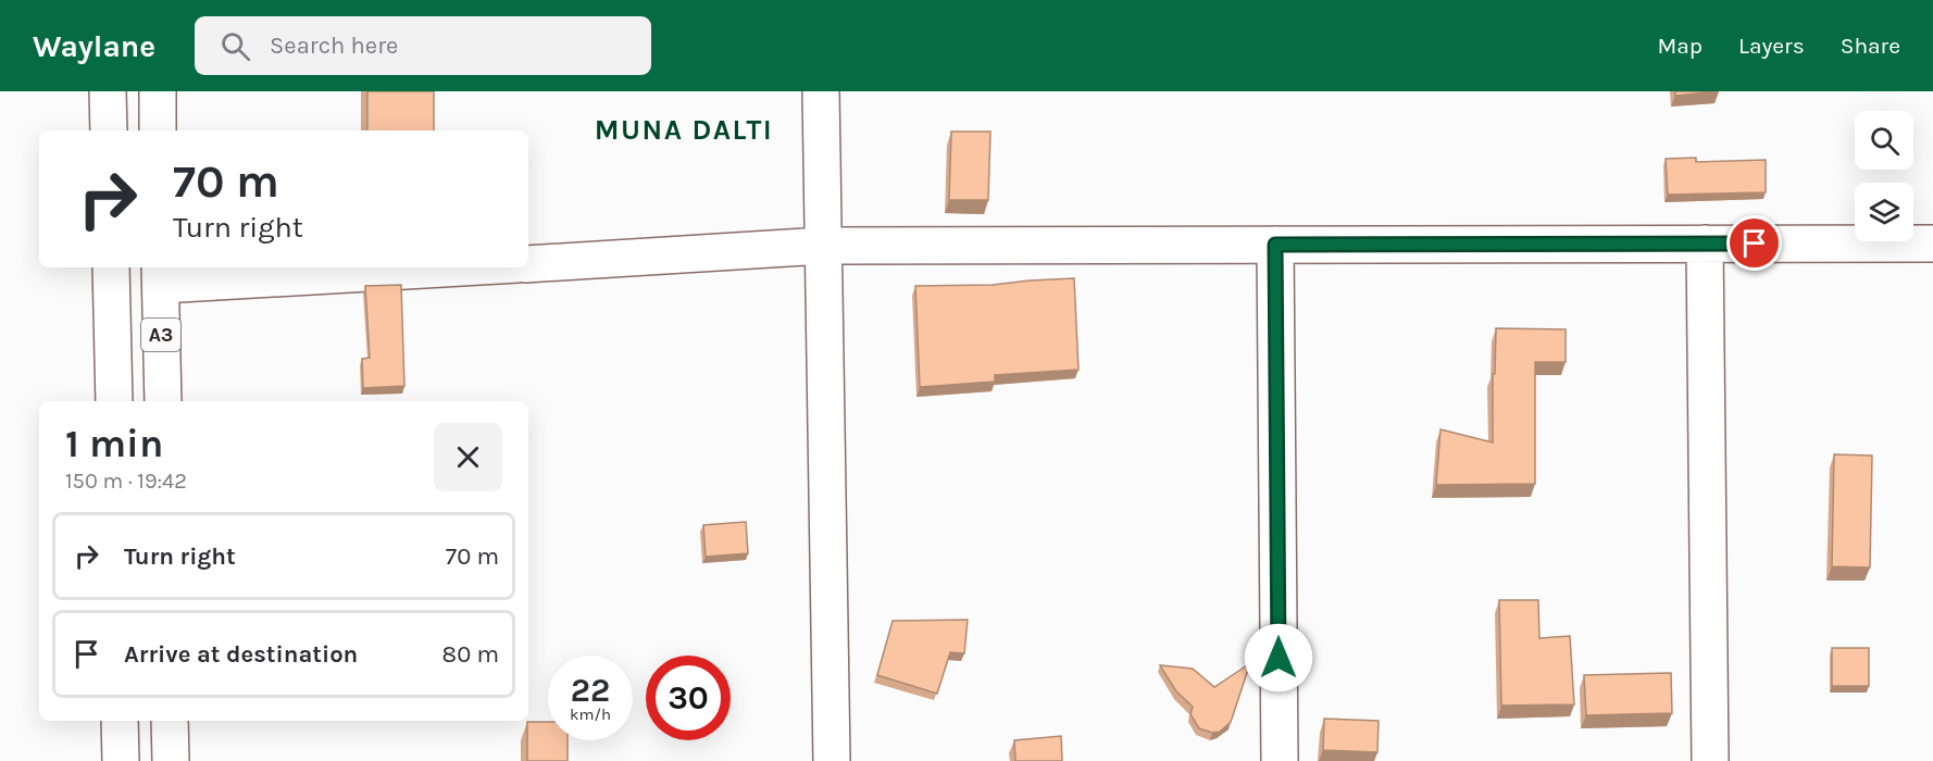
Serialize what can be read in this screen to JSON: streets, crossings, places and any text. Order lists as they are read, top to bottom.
{
  "streets": {
    "main road": ["A3"]
  },
  "districts": ["MUNA DALTI"],
  "page": {
    "header": "Waylane",
    "search": "Search here",
    "nav": ["Map", "Layers", "Share"],
    "turn": ["70 m", "Turn right"],
    "heading": ["1 min", "150 m · 19:42"],
    "list": [
      {
        "name": "Turn right",
        "value": "70 m"
      },
      {
        "name": "Arrive at destination",
        "value": "80 m"
      }
    ],
    "speed": "22 km/h",
    "limit": "30"
  }
}
